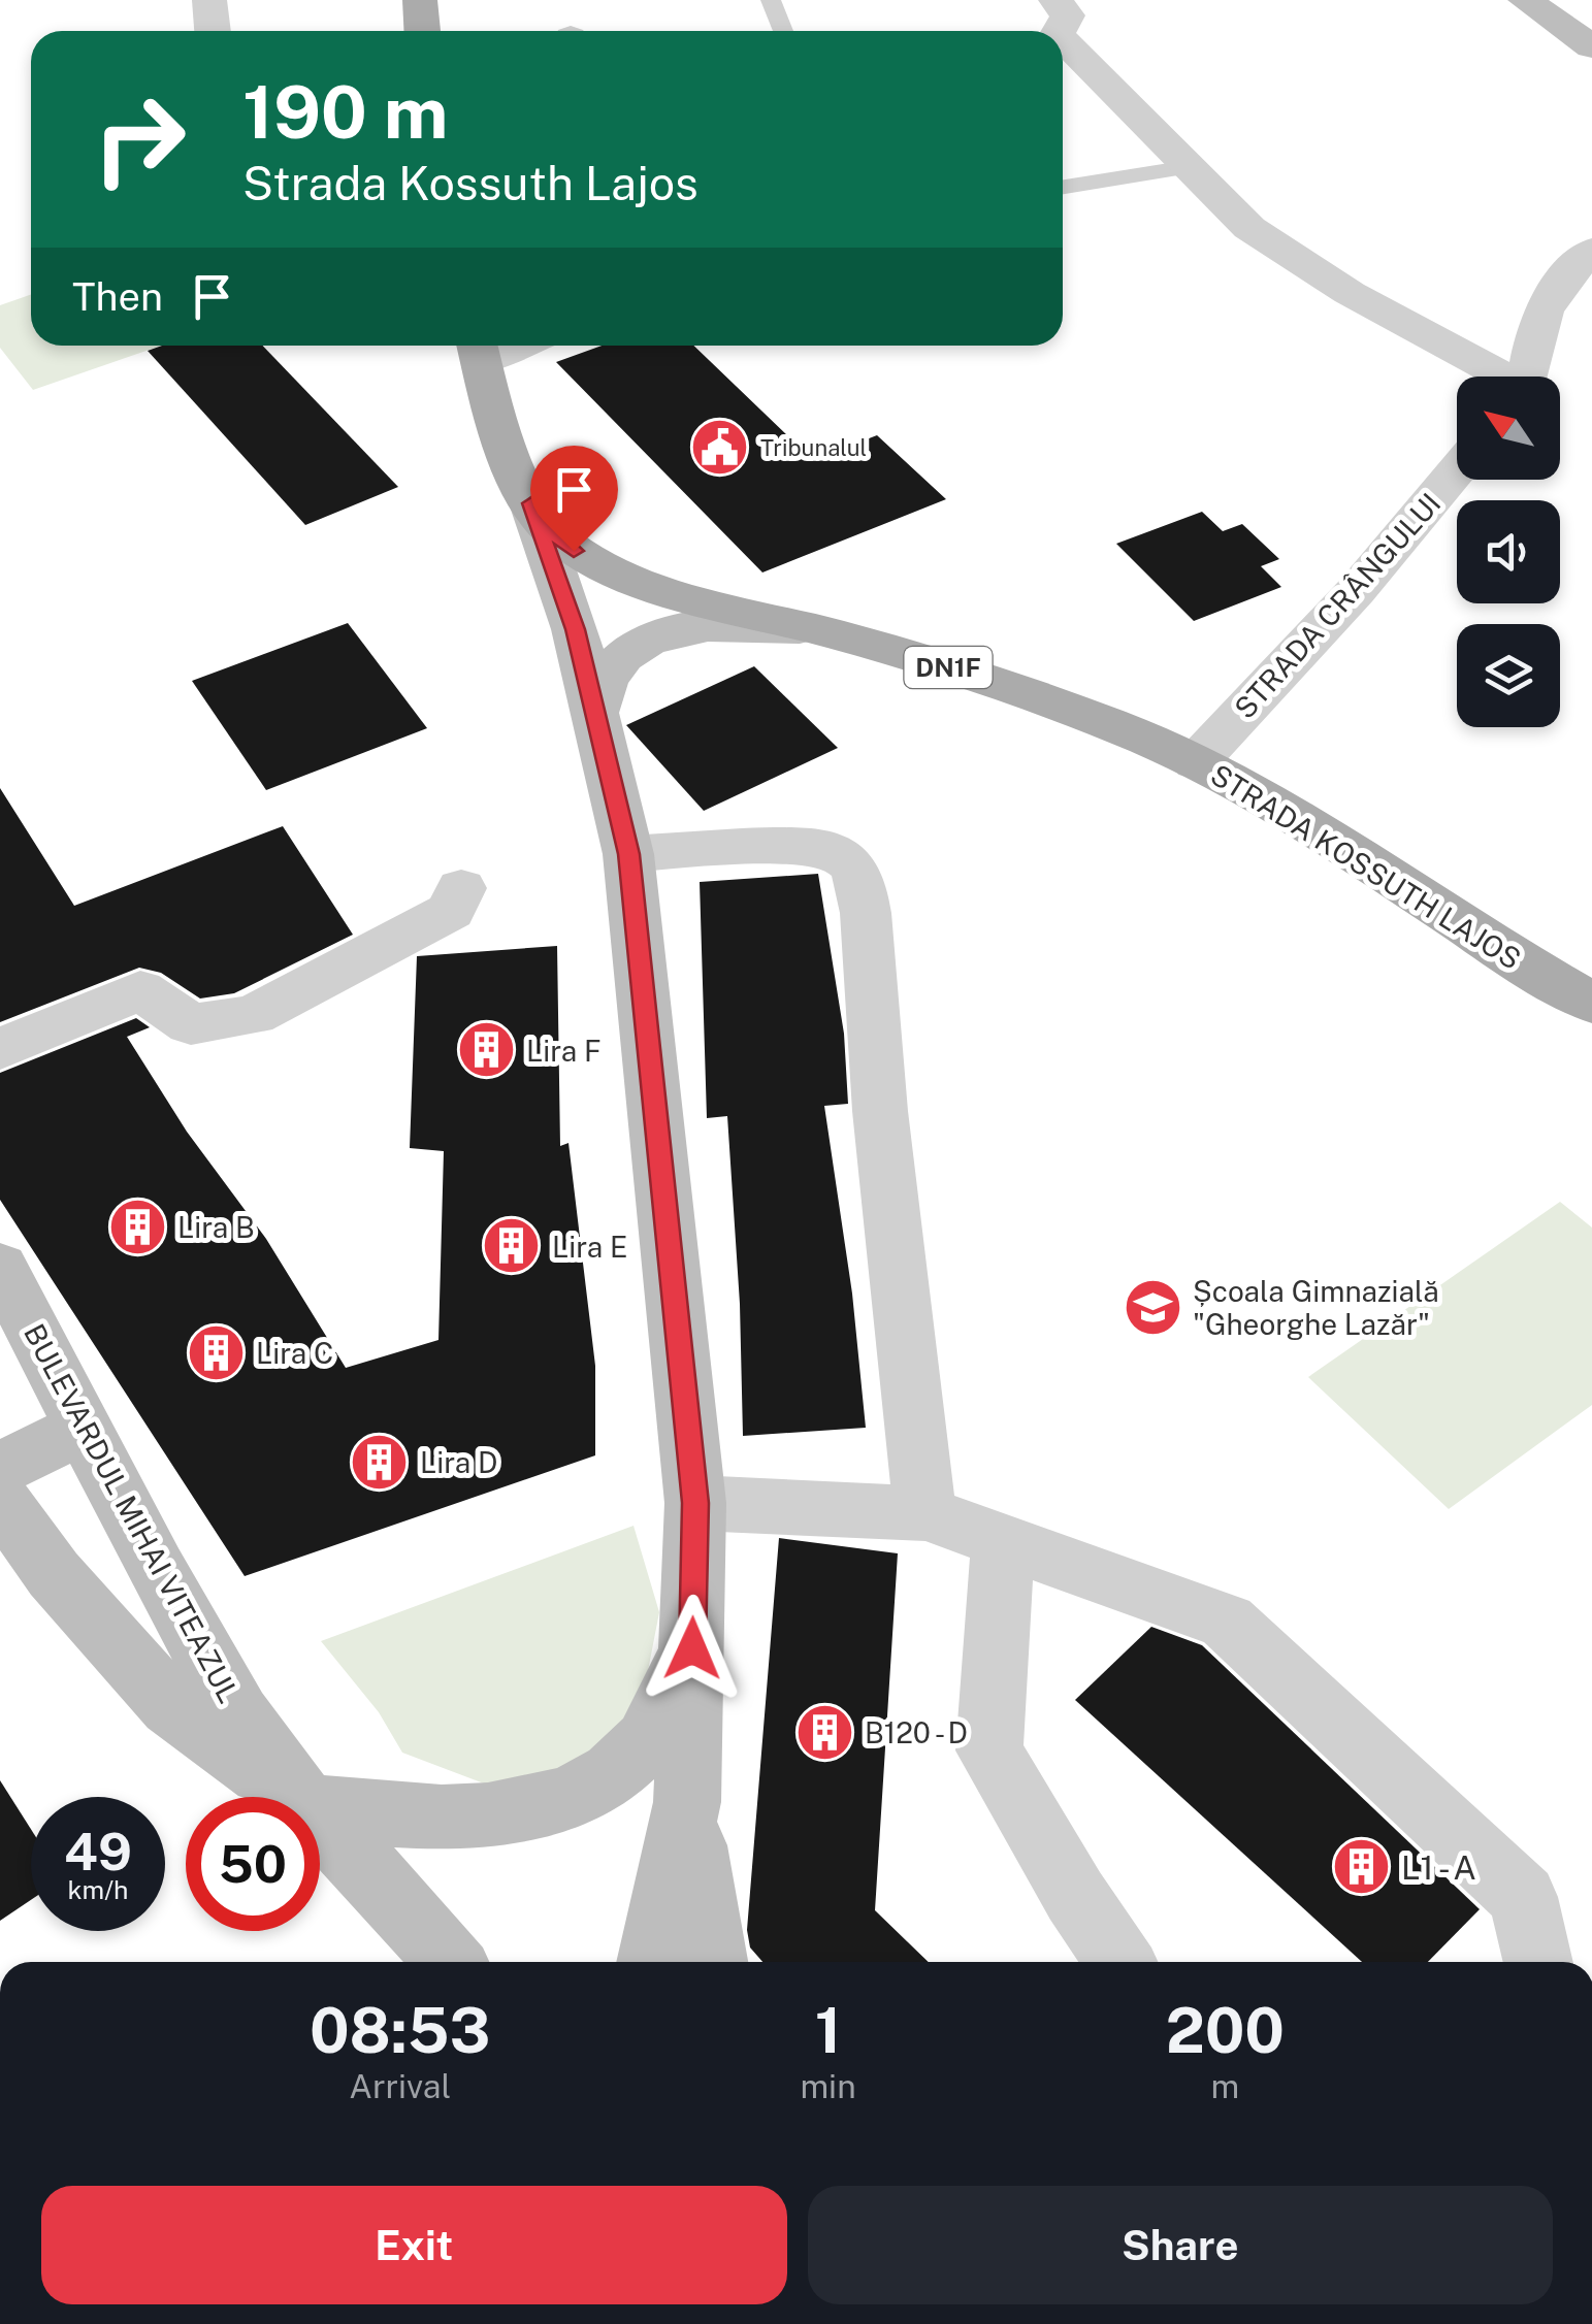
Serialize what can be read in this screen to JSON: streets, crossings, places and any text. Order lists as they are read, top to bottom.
{
  "streets": {
    "main road": ["DN1F", "STRADA KOSSUTH LAJOS", "BULEVARDUL MIHAI VITEAZUL"],
    "street": ["STRADA CRÂNGULUI"]
  },
  "crossings": [
    ["STRADA CRÂNGULUI", "STRADA KOSSUTH LAJOS"],
    ["DN1F", "STRADA KOSSUTH LAJOS"]
  ],
  "places": {
    "public building": ["Tribunalul"],
    "building": [
      "Lira F",
      "Lira B",
      "Lira E",
      "Lira C",
      "Lira D",
      "B120 - D",
      "L1 - A"
    ],
    "school or university": ["Școala Gimnazială \"Gheorghe Lazăr\""]
  },
  "north": "top left",
  "page": {
    "turn": ["190 m", "Strada Kossuth Lajos"],
    "then": "Then",
    "speed": "49 km/h",
    "limit": "50",
    "eta": [
      "08:53",
      "Arrival",
      "1",
      "min",
      "200",
      "m"
    ],
    "buttons": ["Exit", "Share"]
  }
}
